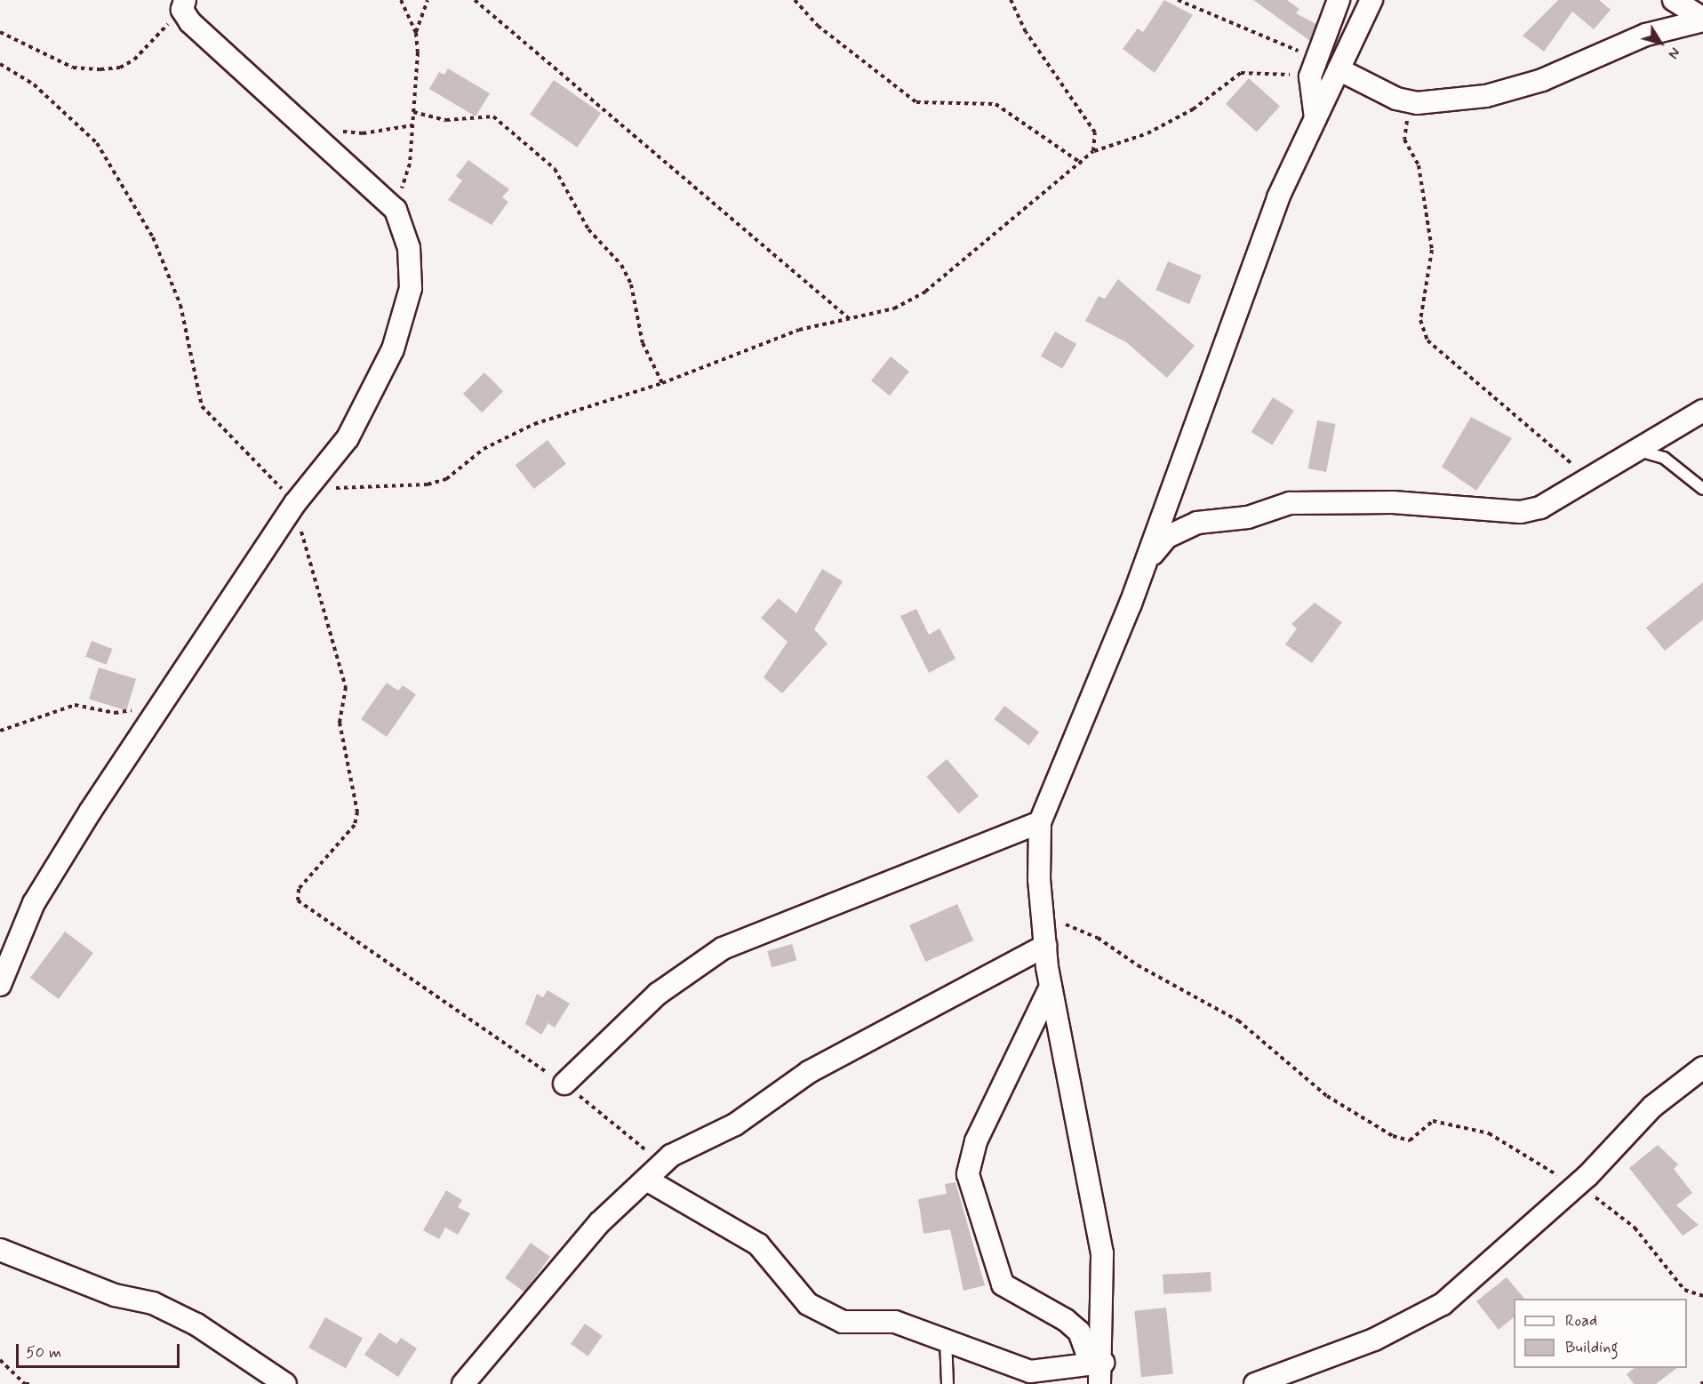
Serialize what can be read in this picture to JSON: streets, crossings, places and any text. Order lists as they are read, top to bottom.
{
  "legend": ["Road", "Building"],
  "scale_bar": "50 m",
  "north": "bottom right"
}
